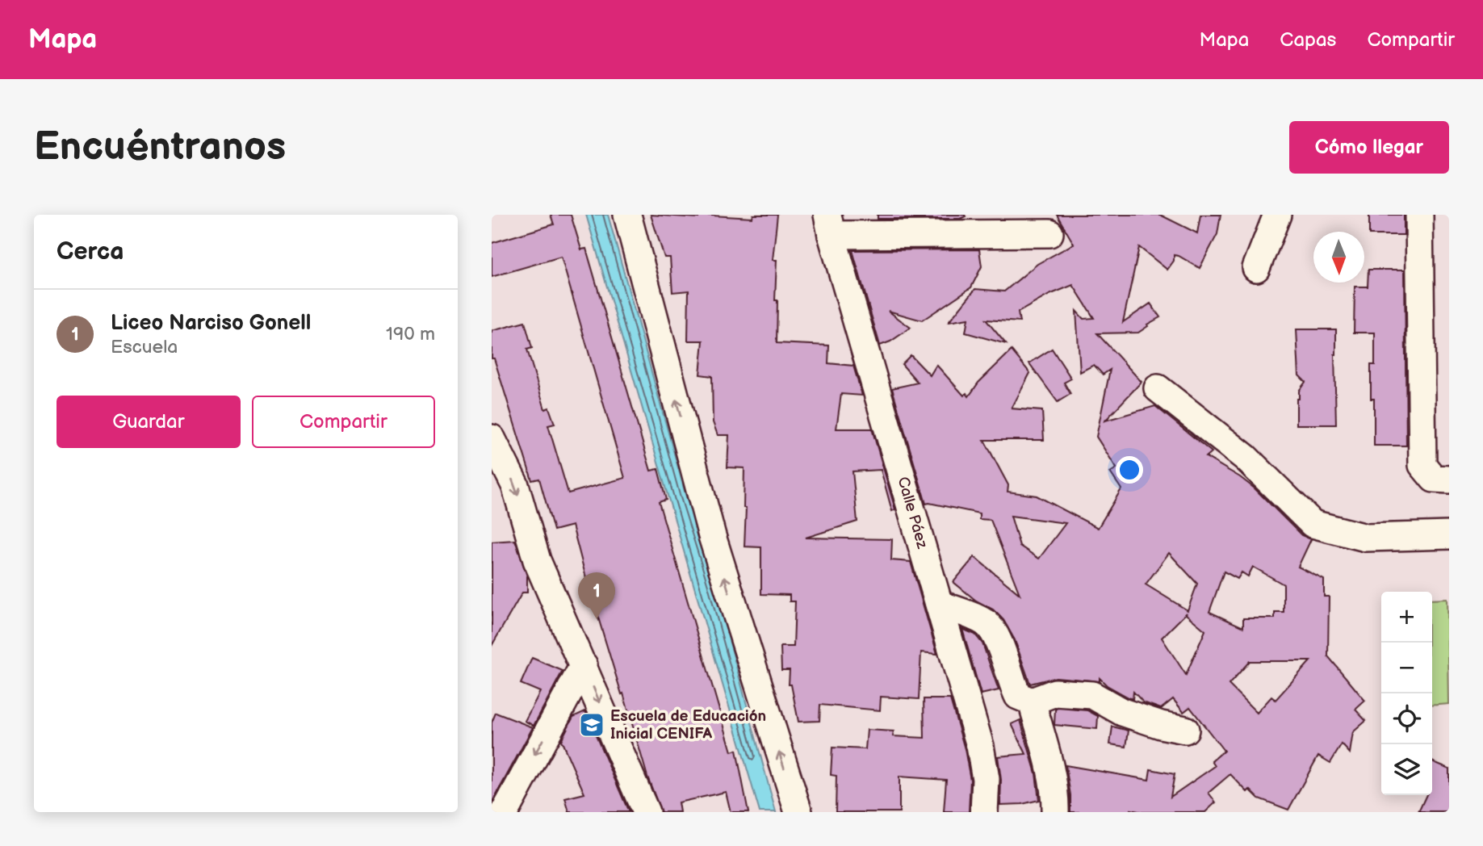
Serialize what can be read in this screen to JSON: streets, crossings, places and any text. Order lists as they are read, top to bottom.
{
  "streets": {
    "street": ["Calle Páez"]
  },
  "places": {
    "school or university": ["Escuela de Educación Inicial CENIFA"]
  },
  "north": "bottom",
  "page": {
    "header": "Mapa",
    "nav": ["Mapa", "Capas", "Compartir"],
    "buttons": [
      "Cómo llegar",
      ["Guardar", "Compartir"]
    ],
    "title": "Encuéntranos",
    "heading": "Cerca",
    "list": [
      {
        "mark": "1",
        "name": "Liceo Narciso Gonell",
        "note": "Escuela",
        "value": "190 m"
      }
    ],
    "pins": "1",
    "map_buttons": ["+", "−"]
  }
}
